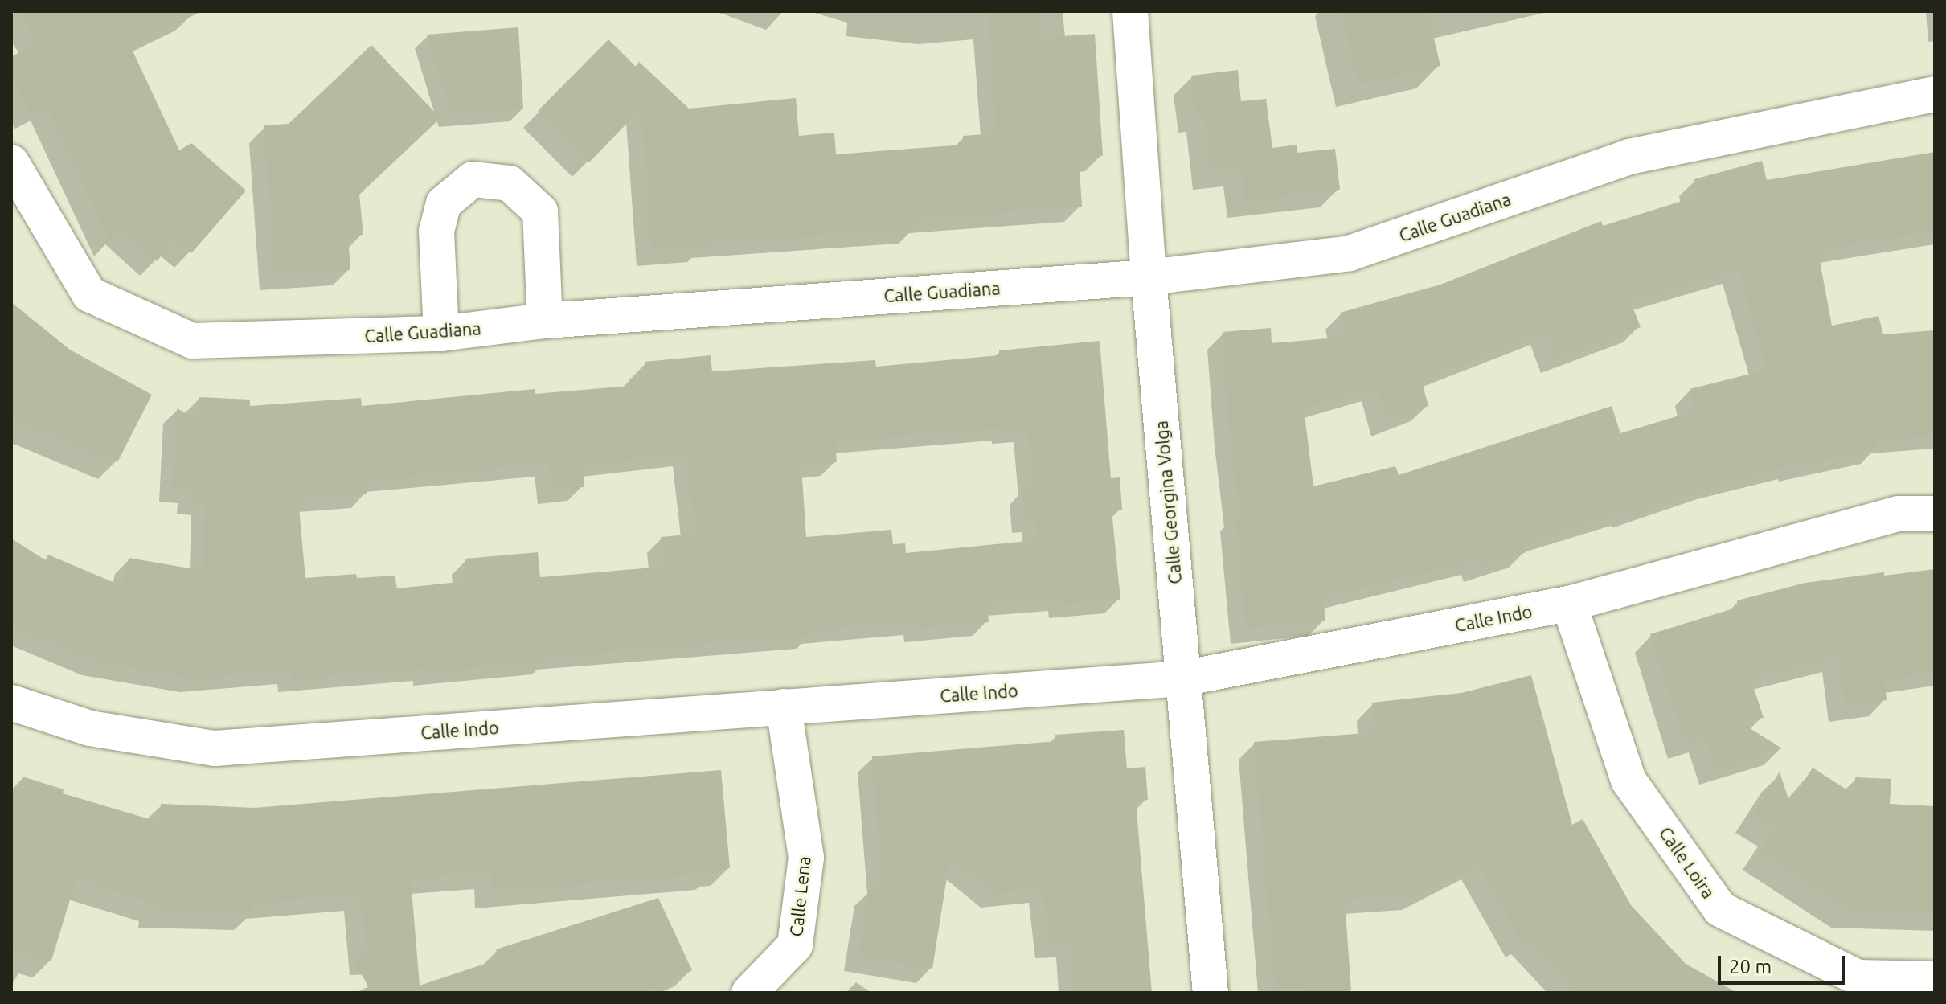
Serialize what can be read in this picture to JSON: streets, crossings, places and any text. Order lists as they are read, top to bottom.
{
  "streets": {
    "street": [
      "Calle Guadiana",
      "Calle Georgina Volga",
      "Calle Indo",
      "Calle Loira",
      "Calle Lena"
    ]
  },
  "crossings": [
    ["Calle Guadiana", "Calle Georgina Volga"],
    ["Calle Georgina Volga", "Calle Indo"],
    ["Calle Indo", "Calle Loira"],
    ["Calle Indo", "Calle Lena"]
  ],
  "scale_bar": "20 m"
}
